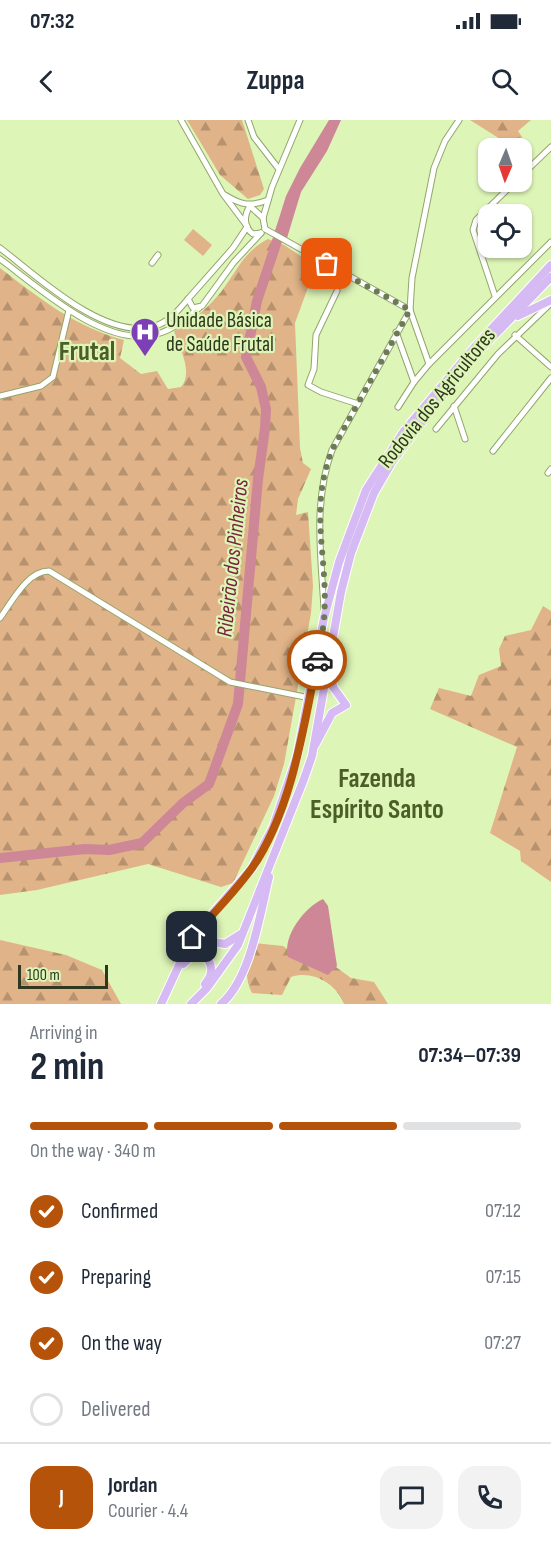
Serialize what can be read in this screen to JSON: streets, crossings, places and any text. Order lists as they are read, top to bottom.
{
  "streets": {
    "main road": ["Rodovia dos Agricultores"]
  },
  "districts": ["Frutal", "Fazenda Espírito Santo"],
  "water": ["Ribeirão dos Pinheiros"],
  "places": {
    "hospital": ["Unidade Básica de Saúde Frutal"]
  },
  "scale_bar": "100 m",
  "north": "bottom",
  "page": {
    "status": "07:32",
    "header": "Zuppa",
    "scale": "100 m",
    "heading": ["2 min", "Arriving in", "07:34–07:39"],
    "panel": ["Jordan", "Courier · 4.4"],
    "bar": "On the way · 340 m",
    "list": [
      ["Confirmed", "07:12"],
      ["Preparing", "07:15"],
      ["On the way", "07:27"],
      "Delivered"
    ],
    "round": "J"
  }
}
